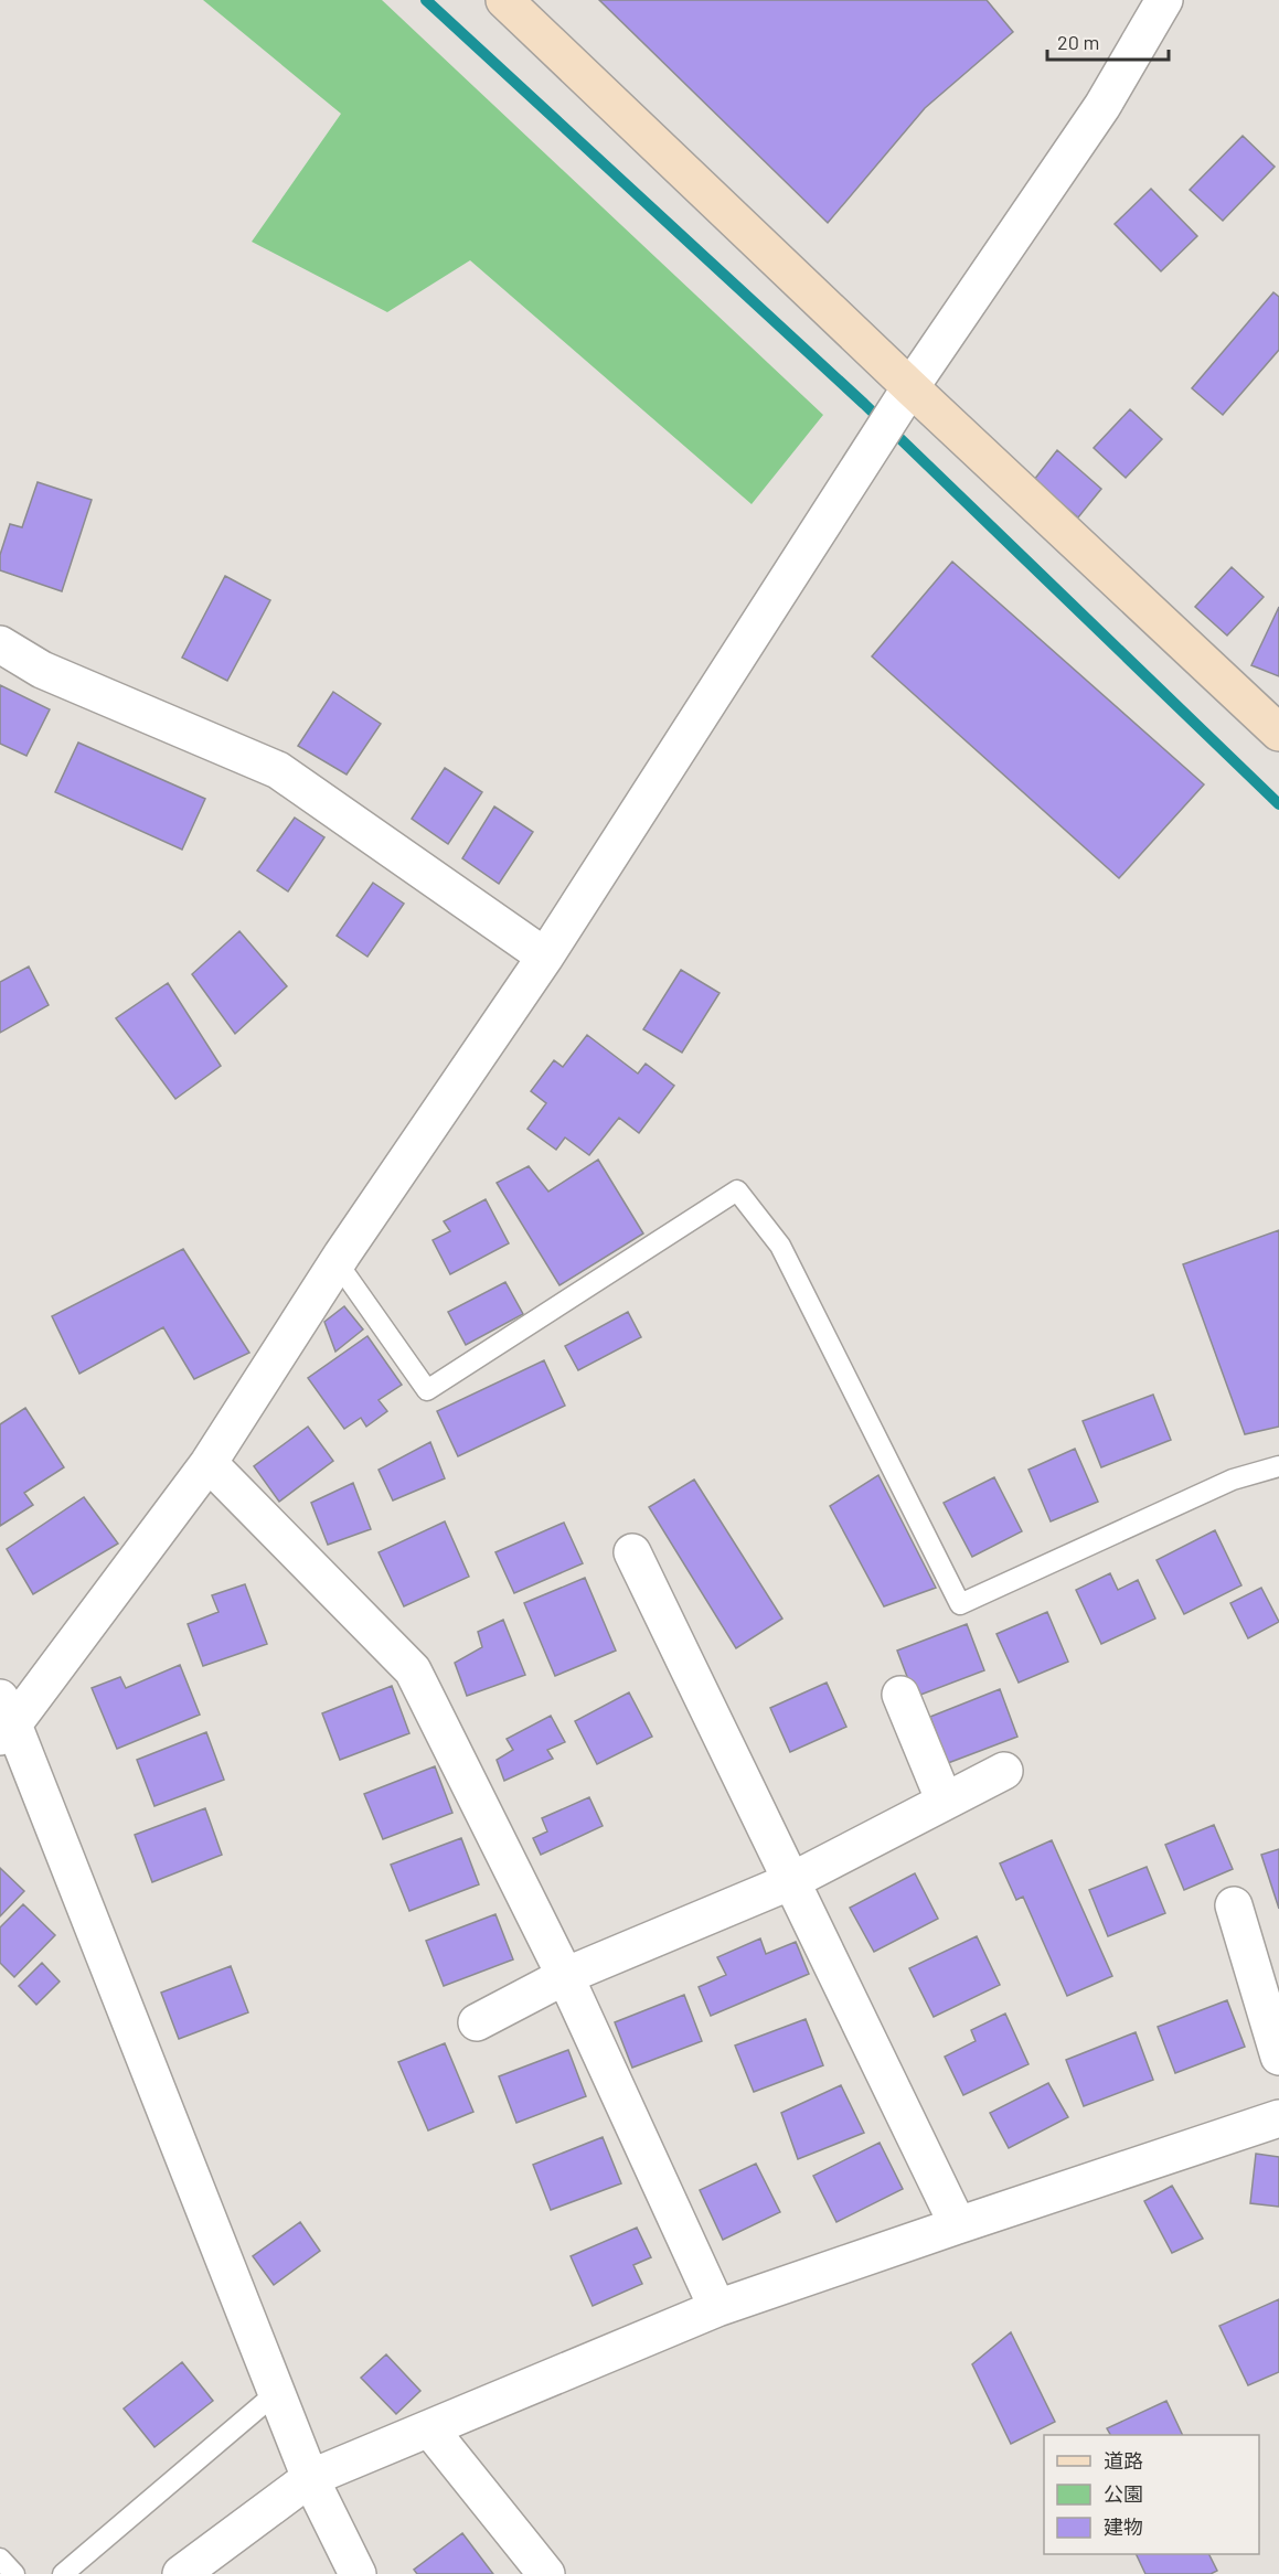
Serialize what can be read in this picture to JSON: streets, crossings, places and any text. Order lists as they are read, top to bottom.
{
  "legend": ["道路", "公園", "建物"],
  "scale_bar": "20 m"
}
